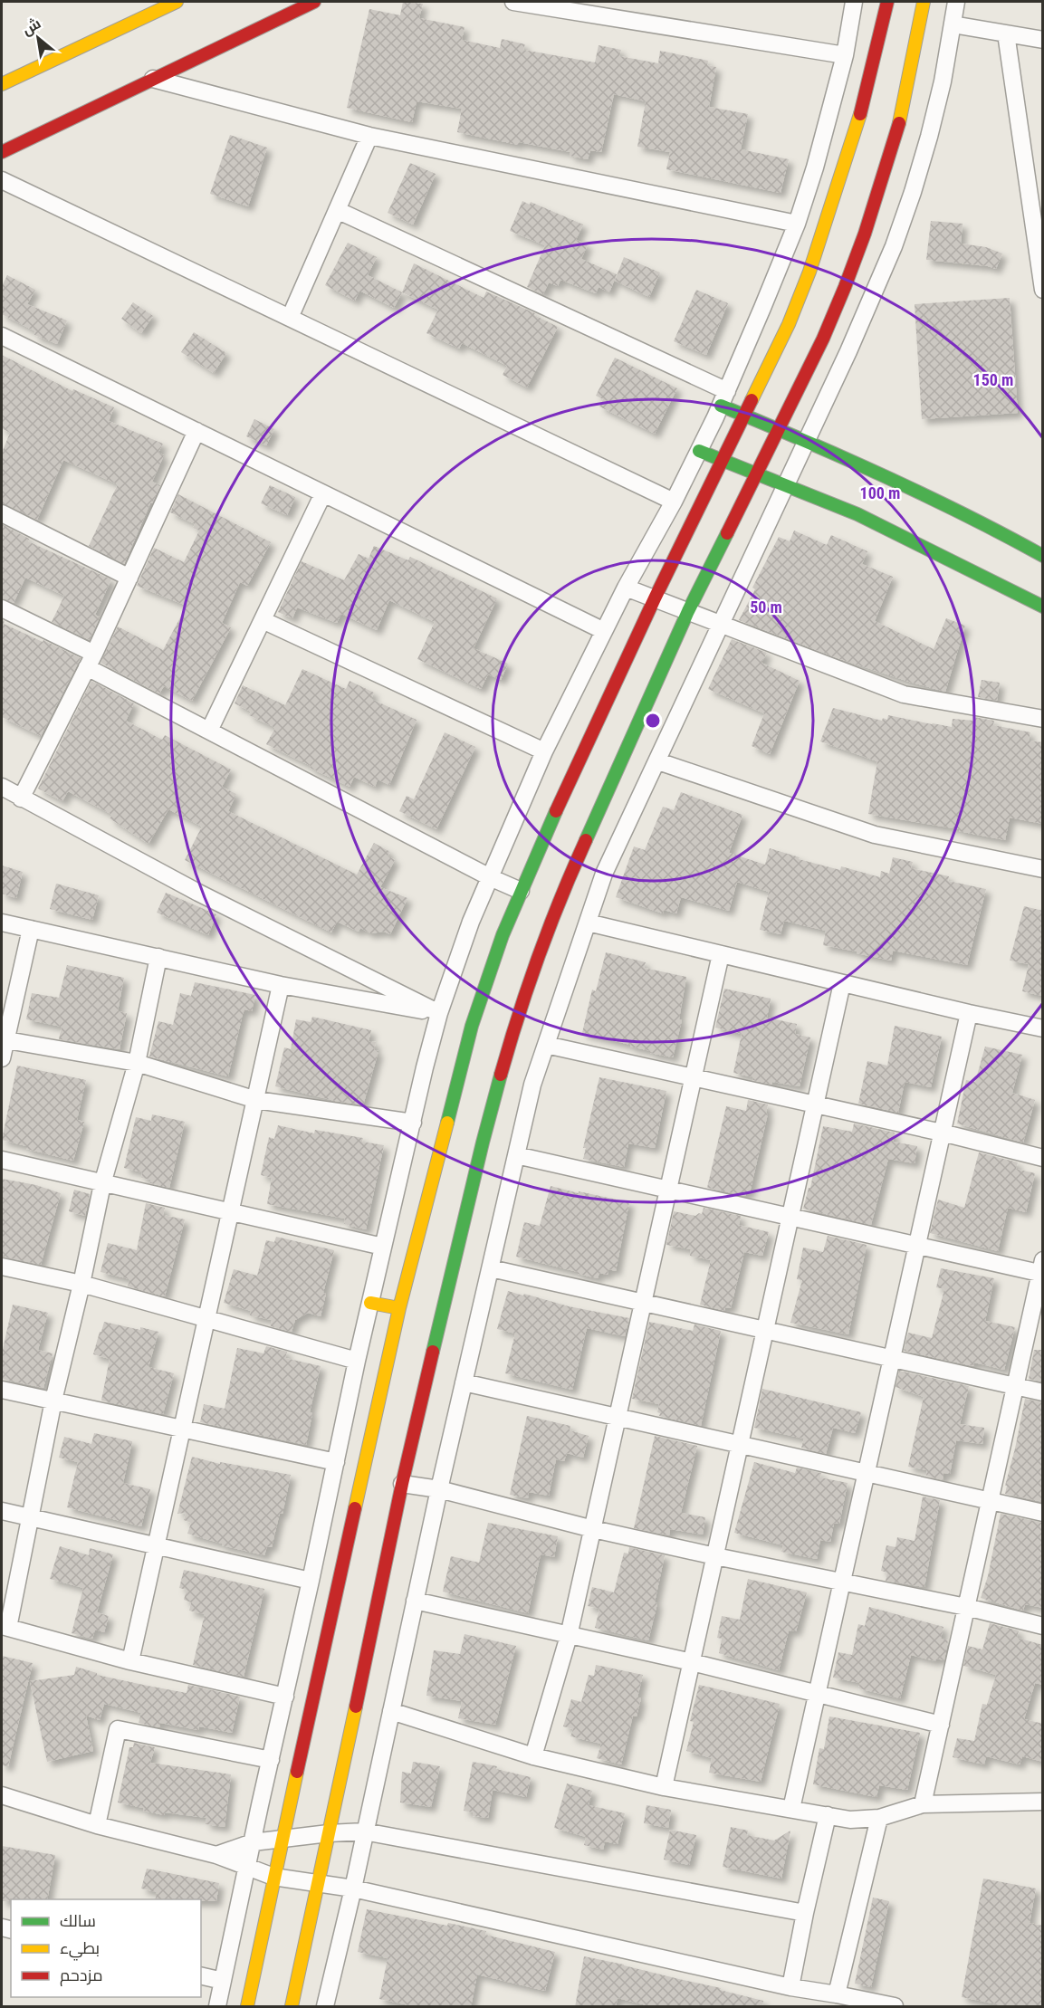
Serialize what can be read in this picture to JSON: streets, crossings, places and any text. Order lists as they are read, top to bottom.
{
  "legend": ["سالك", "بطيء", "مزدحم"],
  "north": "top left",
  "rings": ["150 m", "100 m", "50 m"]
}
